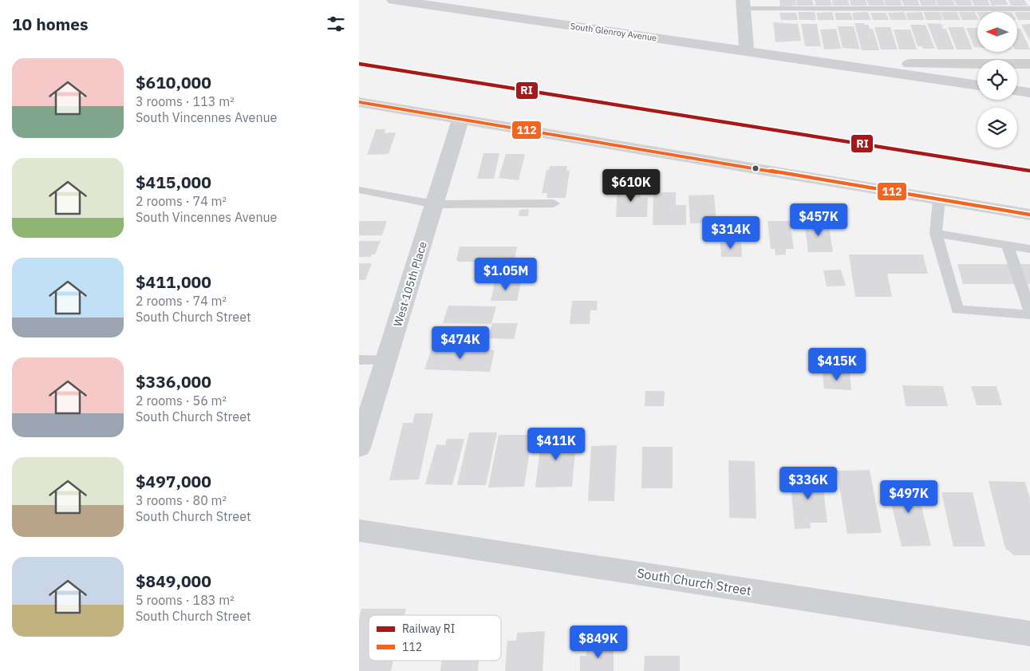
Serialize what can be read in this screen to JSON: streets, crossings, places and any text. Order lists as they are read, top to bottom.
{
  "streets": {
    "street": ["South Glenroy Avenue", "West 105th Place", "South Church Street"]
  },
  "lines": ["rail line RI", "transit line 112"],
  "legend": ["Railway RI", "112"],
  "north": "left",
  "page": {
    "heading": "10 homes",
    "list": [
      {
        "name": "$610,000",
        "note": "3 rooms · 113 m² · South Vincennes Avenue"
      },
      {
        "name": "$415,000",
        "note": "2 rooms · 74 m² · South Vincennes Avenue"
      },
      {
        "name": "$411,000",
        "note": "2 rooms · 74 m² · South Church Street"
      },
      {
        "name": "$336,000",
        "note": "2 rooms · 56 m² · South Church Street"
      },
      {
        "name": "$497,000",
        "note": "3 rooms · 80 m² · South Church Street"
      },
      {
        "name": "$849,000",
        "note": "5 rooms · 183 m² · South Church Street"
      }
    ],
    "price": [
      "$610K",
      "$457K",
      "$314K",
      "$1.05M",
      "$474K",
      "$415K",
      "$411K",
      "$336K",
      "$497K",
      "$849K"
    ]
  }
}
